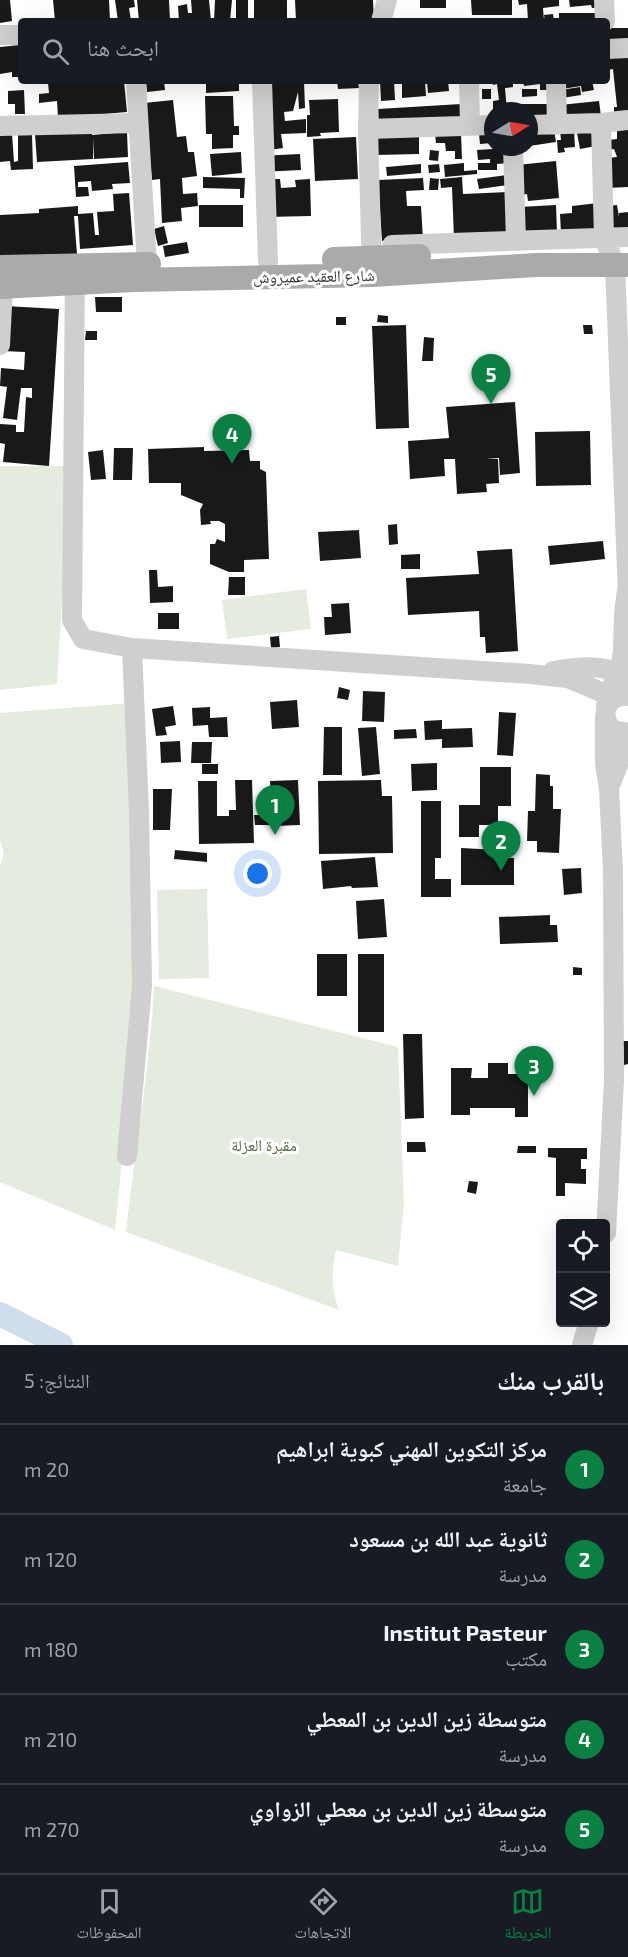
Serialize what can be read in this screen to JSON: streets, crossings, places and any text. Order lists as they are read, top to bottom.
{
  "streets": {
    "main road": ["شارع العقيد عميروش"]
  },
  "parks": ["مقبرة العزلة"],
  "north": "right",
  "page": {
    "search": "ابحث هنا",
    "pins": [
      "5",
      "4",
      "1",
      "2",
      "3"
    ],
    "heading": ["بالقرب منك", "النتائج: 5"],
    "list": [
      {
        "mark": "1",
        "name": "مركز التكوين المهني كبوية ابراهيم",
        "note": "جامعة",
        "value": "20 m"
      },
      {
        "mark": "2",
        "name": "ثانوية عبد الله بن مسعود",
        "note": "مدرسة",
        "value": "120 m"
      },
      {
        "mark": "3",
        "name": "Institut Pasteur",
        "note": "مكتب",
        "value": "180 m"
      },
      {
        "mark": "4",
        "name": "متوسطة زين الدين بن المعطي",
        "note": "مدرسة",
        "value": "210 m"
      },
      {
        "mark": "5",
        "name": "متوسطة زين الدين بن معطي الزواوي",
        "note": "مدرسة",
        "value": "270 m"
      }
    ],
    "nav": ["الخريطة", "الاتجاهات", "المحفوظات"]
  }
}
